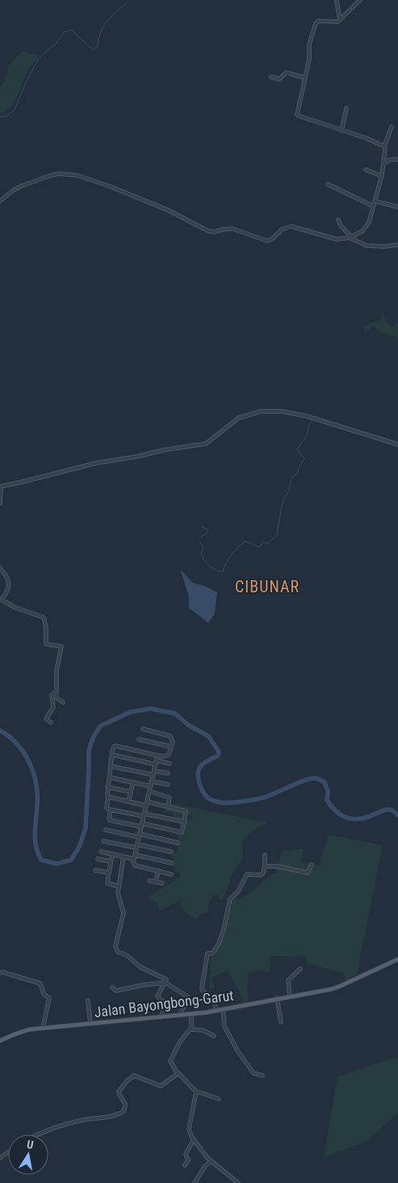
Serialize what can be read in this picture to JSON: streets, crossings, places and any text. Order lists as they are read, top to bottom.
{
  "streets": {
    "main road": ["Jalan Bayongbong-Garut"]
  },
  "districts": ["CIBUNAR"],
  "north": "top"
}
